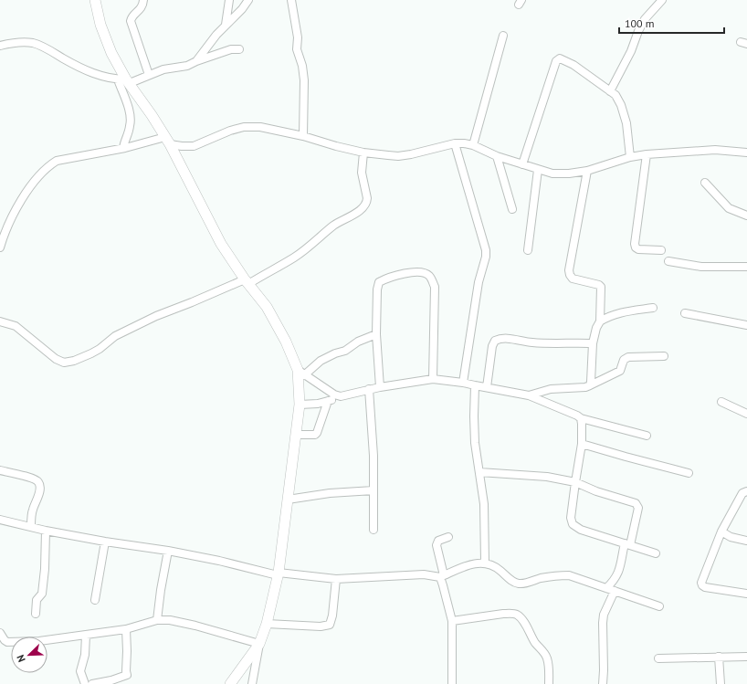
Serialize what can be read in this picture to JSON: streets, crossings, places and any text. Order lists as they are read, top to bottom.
{
  "scale_bar": "100 m",
  "north": "bottom left"
}
